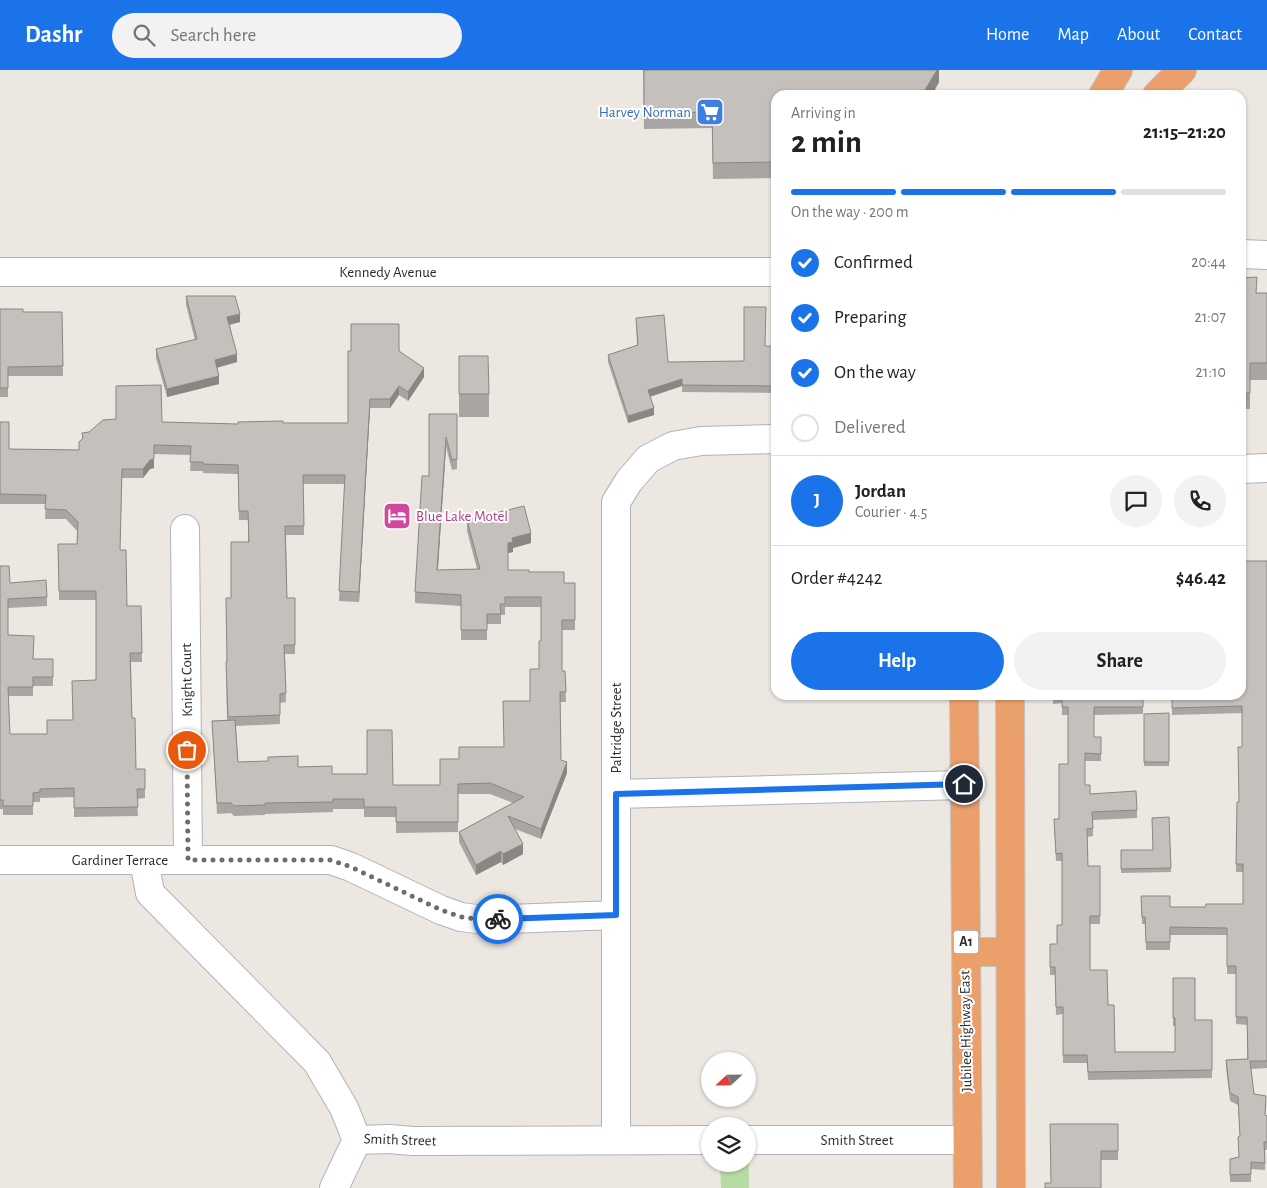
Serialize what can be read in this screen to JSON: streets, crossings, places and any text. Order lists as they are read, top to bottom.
{
  "streets": {
    "highway": ["A1", "Jubilee Highway East"],
    "street": [
      "Kennedy Avenue",
      "Knight Court",
      "Paltridge Street",
      "Gardiner Terrace",
      "Smith Street"
    ]
  },
  "crossings": [
    ["Knight Court", "Gardiner Terrace"],
    ["Paltridge Street", "Gardiner Terrace"],
    ["Paltridge Street", "Smith Street"],
    ["Gardiner Terrace", "Smith Street"],
    ["Jubilee Highway East", "Smith Street"]
  ],
  "places": {
    "supermarket": ["Harvey Norman"],
    "hotel": ["Blue Lake Motel"]
  },
  "north": "left",
  "page": {
    "header": "Dashr",
    "search": "Search here",
    "nav": [
      "Home",
      "Map",
      "About",
      "Contact"
    ],
    "heading": ["2 min", "Arriving in", "21:15–21:20"],
    "panel": [
      "Jordan",
      "Courier · 4.5",
      "Order #4242",
      "$46.42"
    ],
    "bar": "On the way · 200 m",
    "list": [
      ["Confirmed", "20:44"],
      ["Preparing", "21:07"],
      ["On the way", "21:10"],
      "Delivered"
    ],
    "round": "J",
    "buttons": ["Help", "Share"]
  }
}
